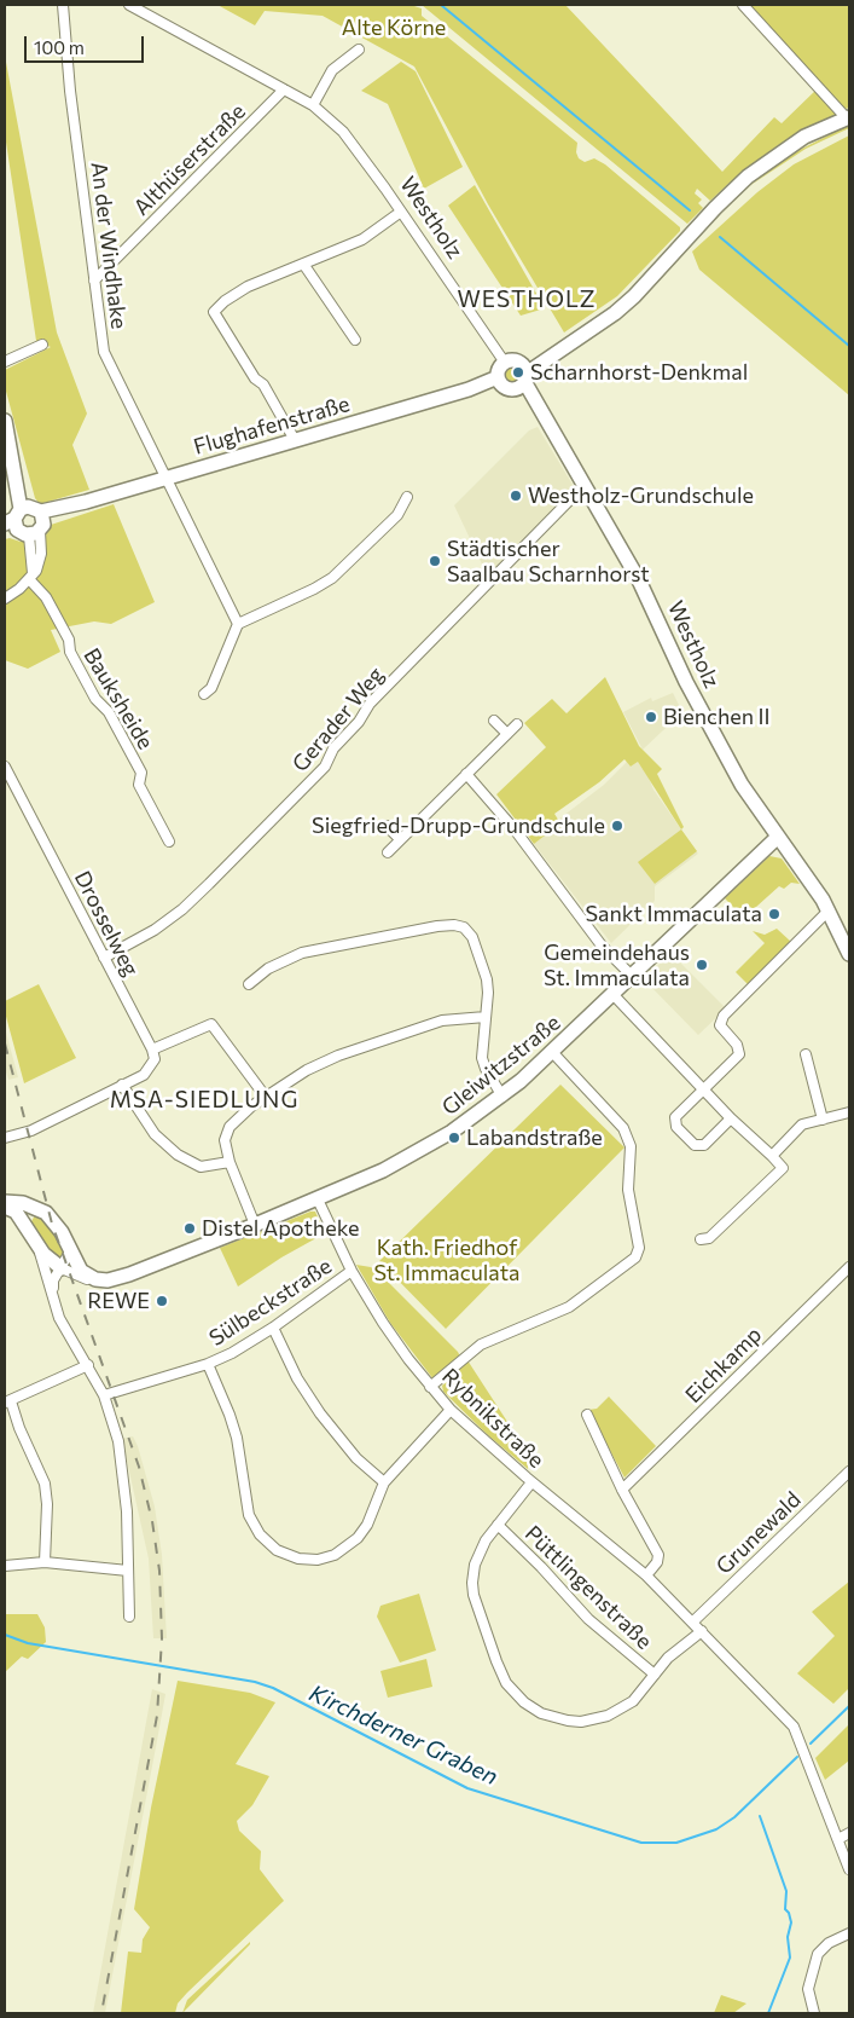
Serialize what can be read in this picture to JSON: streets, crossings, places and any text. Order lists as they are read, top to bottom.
{
  "streets": {
    "street": [
      "Althüserstraße",
      "Westholz",
      "An der Windhake",
      "Flughafenstraße",
      "Bauksheide",
      "Gerader Weg",
      "Drosselweg",
      "Gleiwitzstraße",
      "Sülbeckstraße",
      "Eichkamp",
      "Rybnikstraße",
      "Grunewald",
      "Püttlingenstraße"
    ]
  },
  "crossings": [
    ["Althüserstraße", "Westholz"],
    ["Althüserstraße", "An der Windhake"],
    ["Westholz", "Flughafenstraße"],
    ["Westholz", "Gerader Weg"],
    ["Westholz", "Gleiwitzstraße"],
    ["An der Windhake", "Flughafenstraße"],
    ["Gerader Weg", "Drosselweg"],
    ["Gleiwitzstraße", "Rybnikstraße"],
    ["Sülbeckstraße", "Rybnikstraße"],
    ["Rybnikstraße", "Grunewald"]
  ],
  "districts": ["WESTHOLZ", "MSA-SIEDLUNG"],
  "water": ["Kirchderner Graben"],
  "parks": ["Alte Körne", "Kath. Friedhof St. Immaculata"],
  "places": [
    "Scharnhorst-Denkmal",
    "Westholz-Grundschule",
    "Städtischer Saalbau Scharnhorst",
    "Bienchen II",
    "Siegfried-Drupp-Grundschule",
    "Sankt Immaculata",
    "Gemeindehaus St. Immaculata",
    "Labandstraße",
    "Distel Apotheke",
    "REWE"
  ],
  "scale_bar": "100 m"
}
